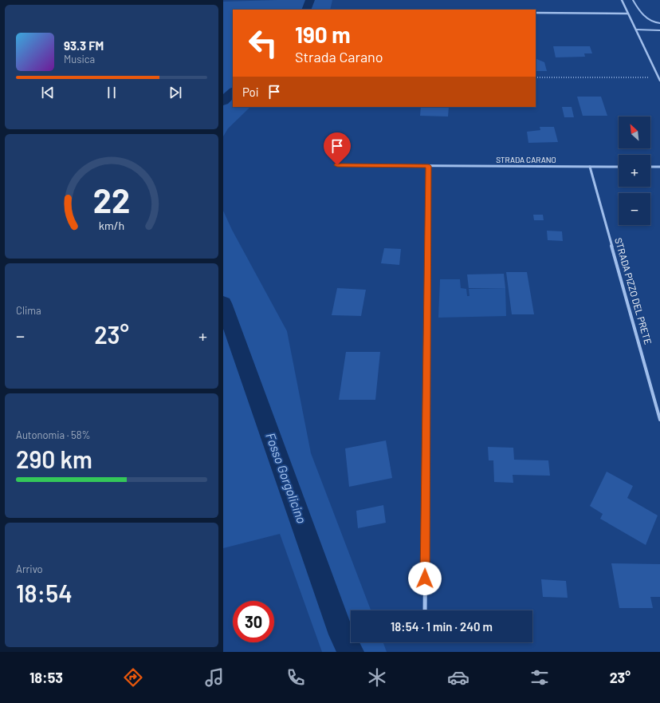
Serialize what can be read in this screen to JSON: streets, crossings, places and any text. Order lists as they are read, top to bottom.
{
  "streets": {
    "street": ["STRADA CARANO", "STRADA PIZZO DEL PRETE"]
  },
  "crossings": [
    ["STRADA CARANO", "STRADA PIZZO DEL PRETE"]
  ],
  "water": ["Fosso Gorgolicino"],
  "north": "top left",
  "page": {
    "turn": ["190 m", "Strada Carano"],
    "song": ["93.3 FM", "Musica"],
    "then": "Poi",
    "map_buttons": ["+", "−"],
    "tile": [
      "Clima",
      ["Autonomia · 58%", "290 km"],
      ["Arrivo", "18:54"]
    ],
    "heat": ["−", "23°", "+"],
    "limit": "30",
    "trip": "18:54 · 1 min · 240 m",
    "tabs": ["18:53", "23°"],
    "gauge": ["22", "km/h"]
  }
}
